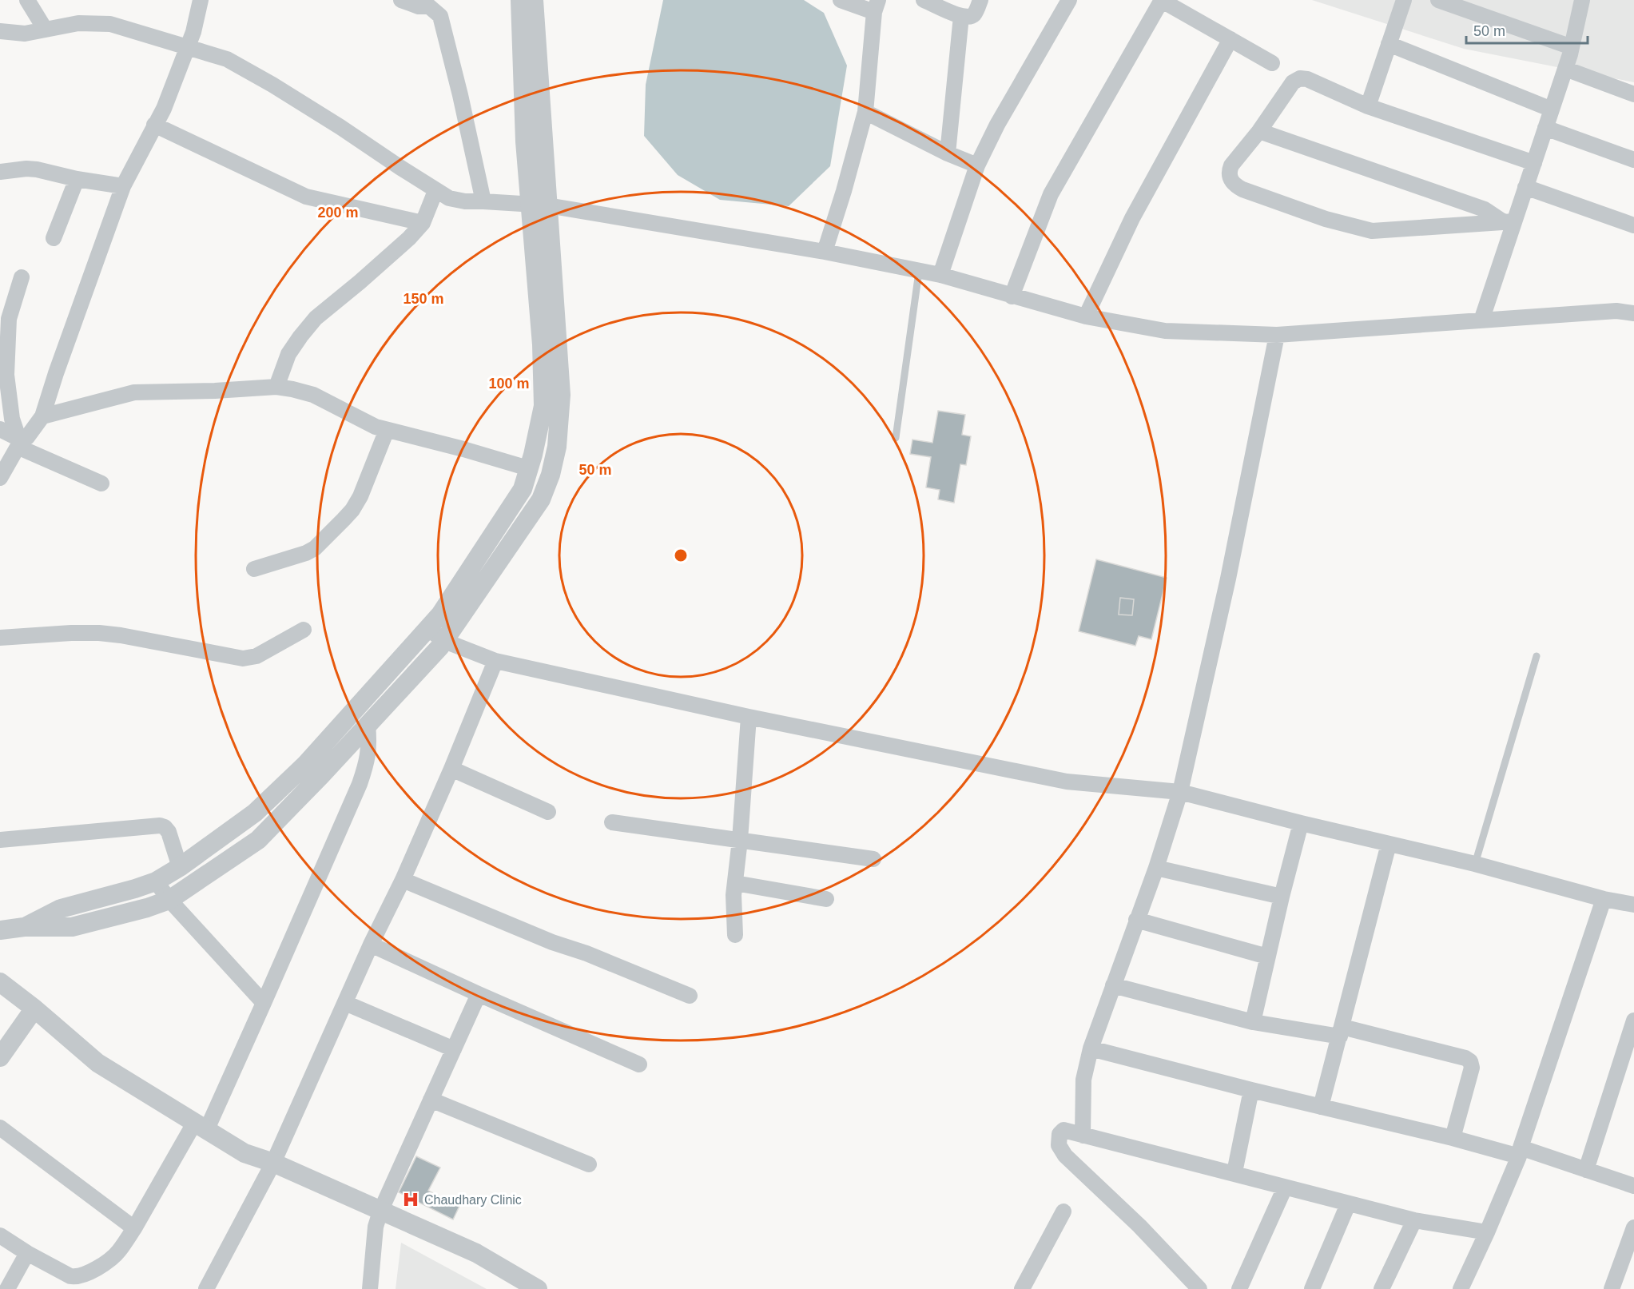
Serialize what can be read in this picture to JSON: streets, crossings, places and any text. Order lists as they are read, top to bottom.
{
  "places": {
    "hospital": ["Chaudhary Clinic"]
  },
  "scale_bar": "50 m",
  "rings": [
    "200 m",
    "150 m",
    "100 m",
    "50 m"
  ]
}
